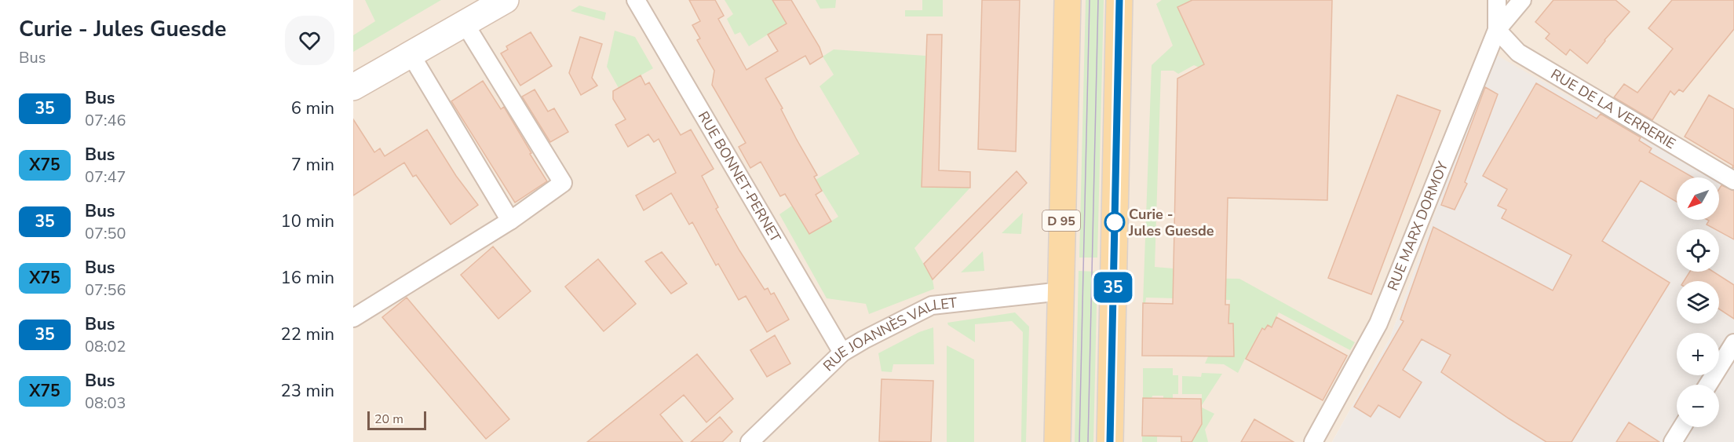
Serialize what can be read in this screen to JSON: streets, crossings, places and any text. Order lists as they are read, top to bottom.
{
  "streets": {
    "main road": ["D 95"],
    "street": [
      "RUE DE LA VERRERIE",
      "RUE BONNET-PERNET",
      "RUE MARX DORMOY",
      "RUE JOANNÈS VALLET"
    ]
  },
  "crossings": [
    ["RUE DE LA VERRERIE", "RUE MARX DORMOY"],
    ["RUE BONNET-PERNET", "RUE JOANNÈS VALLET"],
    ["D 95", "RUE JOANNÈS VALLET"]
  ],
  "places": ["Curie - Jules Guesde"],
  "lines": ["bus line 35"],
  "scale_bar": "20 m",
  "north": "bottom left",
  "page": {
    "heading": ["Curie - Jules Guesde", "Bus"],
    "on_map": "35",
    "list": [
      {
        "mark": "35",
        "name": "Bus",
        "note": "07:46",
        "value": "6 min"
      },
      {
        "mark": "X75",
        "name": "Bus",
        "note": "07:47",
        "value": "7 min"
      },
      {
        "mark": "35",
        "name": "Bus",
        "note": "07:50",
        "value": "10 min"
      },
      {
        "mark": "X75",
        "name": "Bus",
        "note": "07:56",
        "value": "16 min"
      },
      {
        "mark": "35",
        "name": "Bus",
        "note": "08:02",
        "value": "22 min"
      },
      {
        "mark": "X75",
        "name": "Bus",
        "note": "08:03",
        "value": "23 min"
      }
    ],
    "map_buttons": ["+", "−"],
    "scale": "20 m"
  }
}
